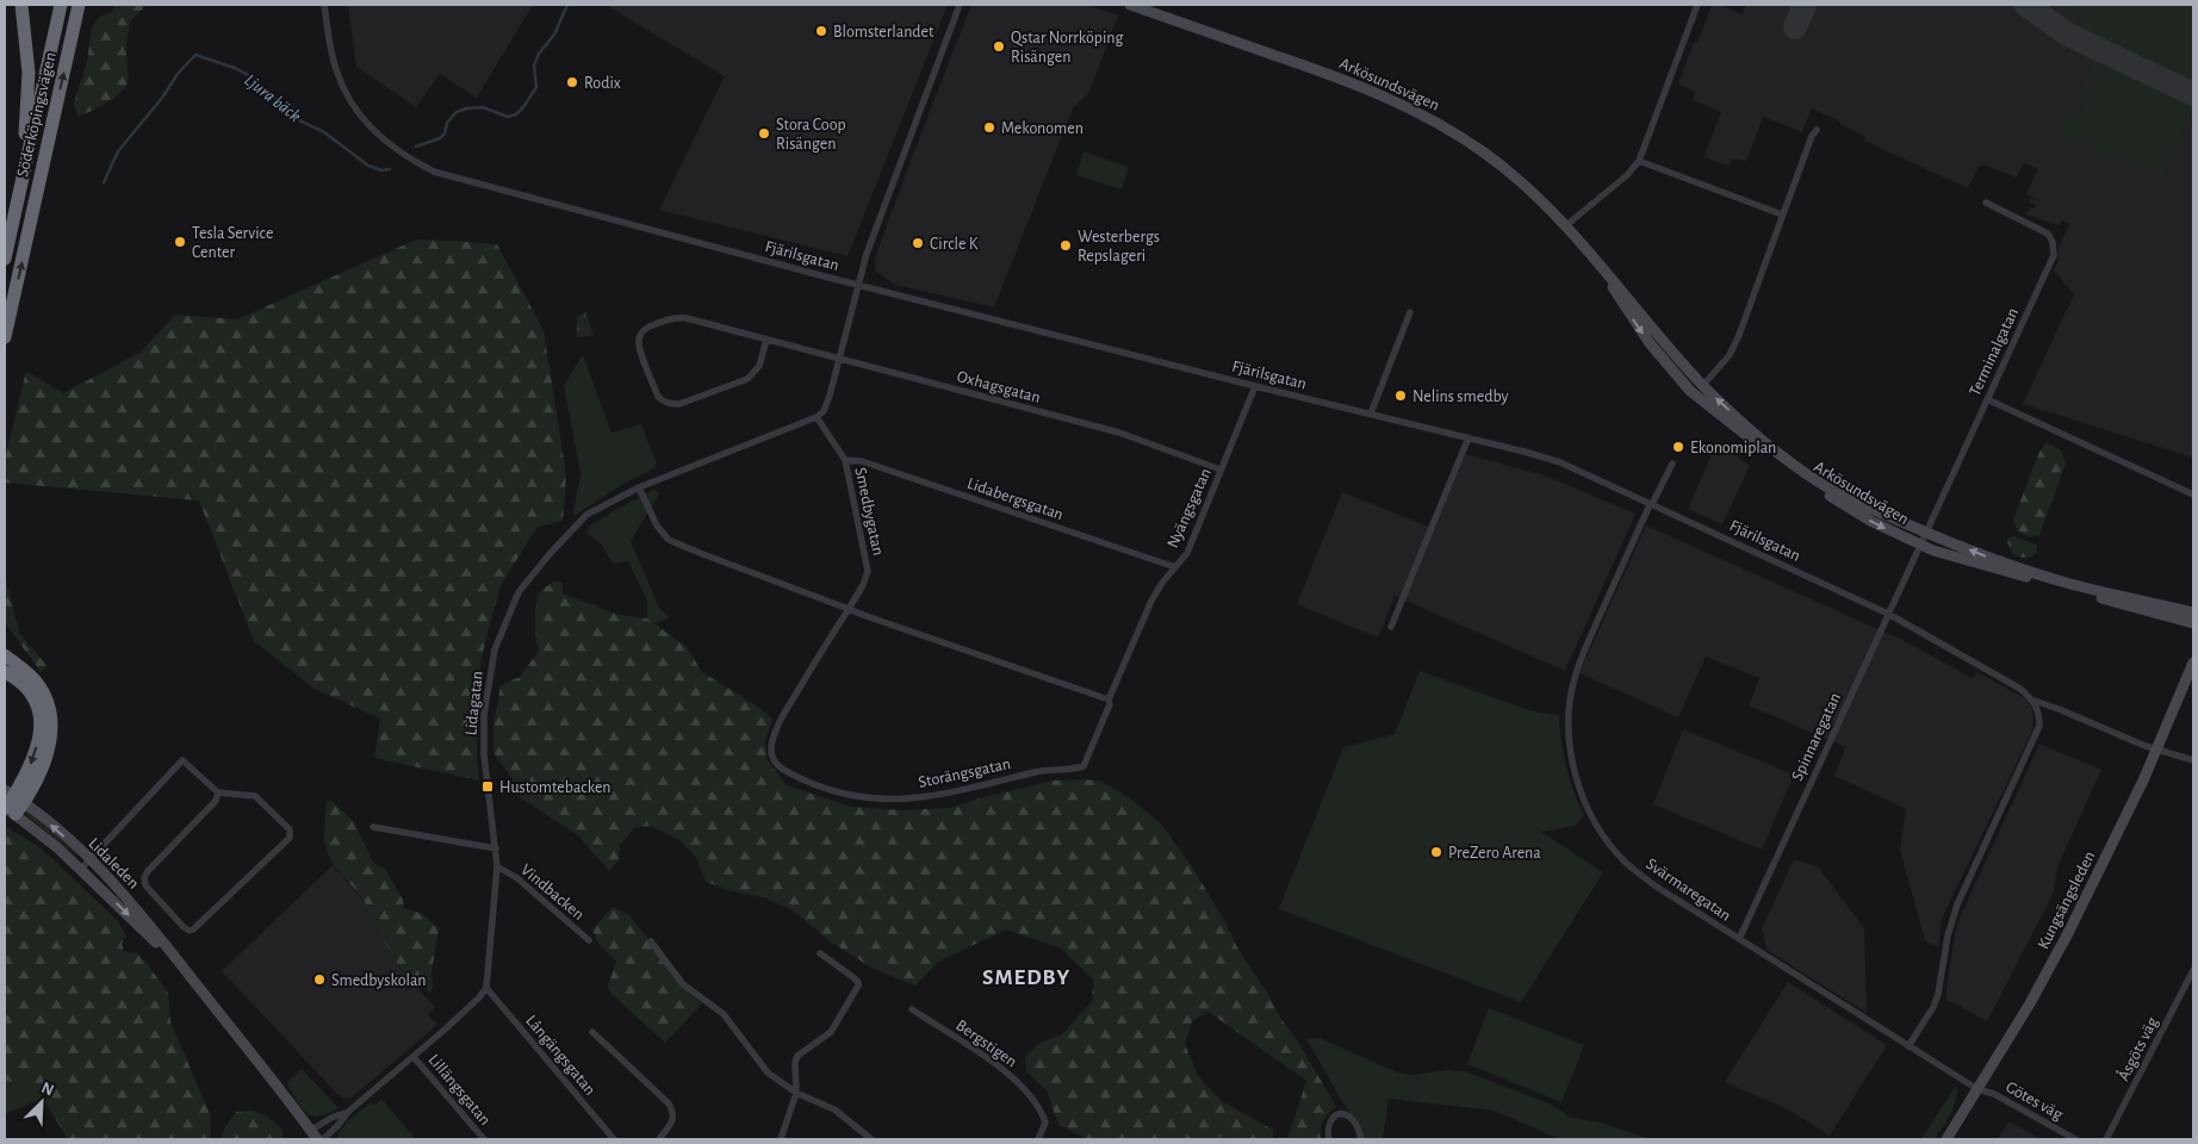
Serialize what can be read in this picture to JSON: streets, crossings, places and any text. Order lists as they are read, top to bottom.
{
  "streets": {
    "highway": ["Söderköpingsvägen"],
    "main road": ["Arkösundsvägen", "Lidaleden", "Kungsängsleden"],
    "street": [
      "Fjärilsgatan",
      "Terminalgatan",
      "Oxhagsgatan",
      "Lidabergsgatan",
      "Nyängsgatan",
      "Smedbygatan",
      "Lidagatan",
      "Spinnaregatan",
      "Storängsgatan",
      "Svärmaregatan",
      "Vindbacken",
      "Bergstigen",
      "Åsgöts väg",
      "Långängsgatan",
      "Lillängsgatan",
      "Götes väg"
    ]
  },
  "crossings": [
    ["Arkösundsvägen", "Terminalgatan"],
    ["Arkösundsvägen", "Spinnaregatan"],
    ["Fjärilsgatan", "Nyängsgatan"],
    ["Fjärilsgatan", "Spinnaregatan"],
    ["Fjärilsgatan", "Svärmaregatan"],
    ["Fjärilsgatan", "Kungsängsleden"],
    ["Terminalgatan", "Spinnaregatan"],
    ["Oxhagsgatan", "Nyängsgatan"],
    ["Lidabergsgatan", "Nyängsgatan"],
    ["Lidabergsgatan", "Smedbygatan"],
    ["Nyängsgatan", "Storängsgatan"],
    ["Smedbygatan", "Lidagatan"],
    ["Smedbygatan", "Storängsgatan"],
    ["Lidagatan", "Vindbacken"],
    ["Lidagatan", "Långängsgatan"],
    ["Spinnaregatan", "Svärmaregatan"],
    ["Svärmaregatan", "Kungsängsleden"],
    ["Svärmaregatan", "Götes väg"],
    ["Kungsängsleden", "Götes väg"]
  ],
  "districts": ["SMEDBY"],
  "water": ["Ljura bäck"],
  "places": {
    "other": [
      "Blomsterlandet",
      "Qstar Norrköping Risängen",
      "Rodix",
      "Mekonomen",
      "Stora Coop Risängen",
      "Tesla Service Center",
      "Circle K",
      "Westerbergs Repslageri",
      "Nelins smedby",
      "Ekonomiplan",
      "PreZero Arena",
      "Smedbyskolan"
    ],
    "transit": ["Hustomtebacken"]
  },
  "north": "top right"
}
